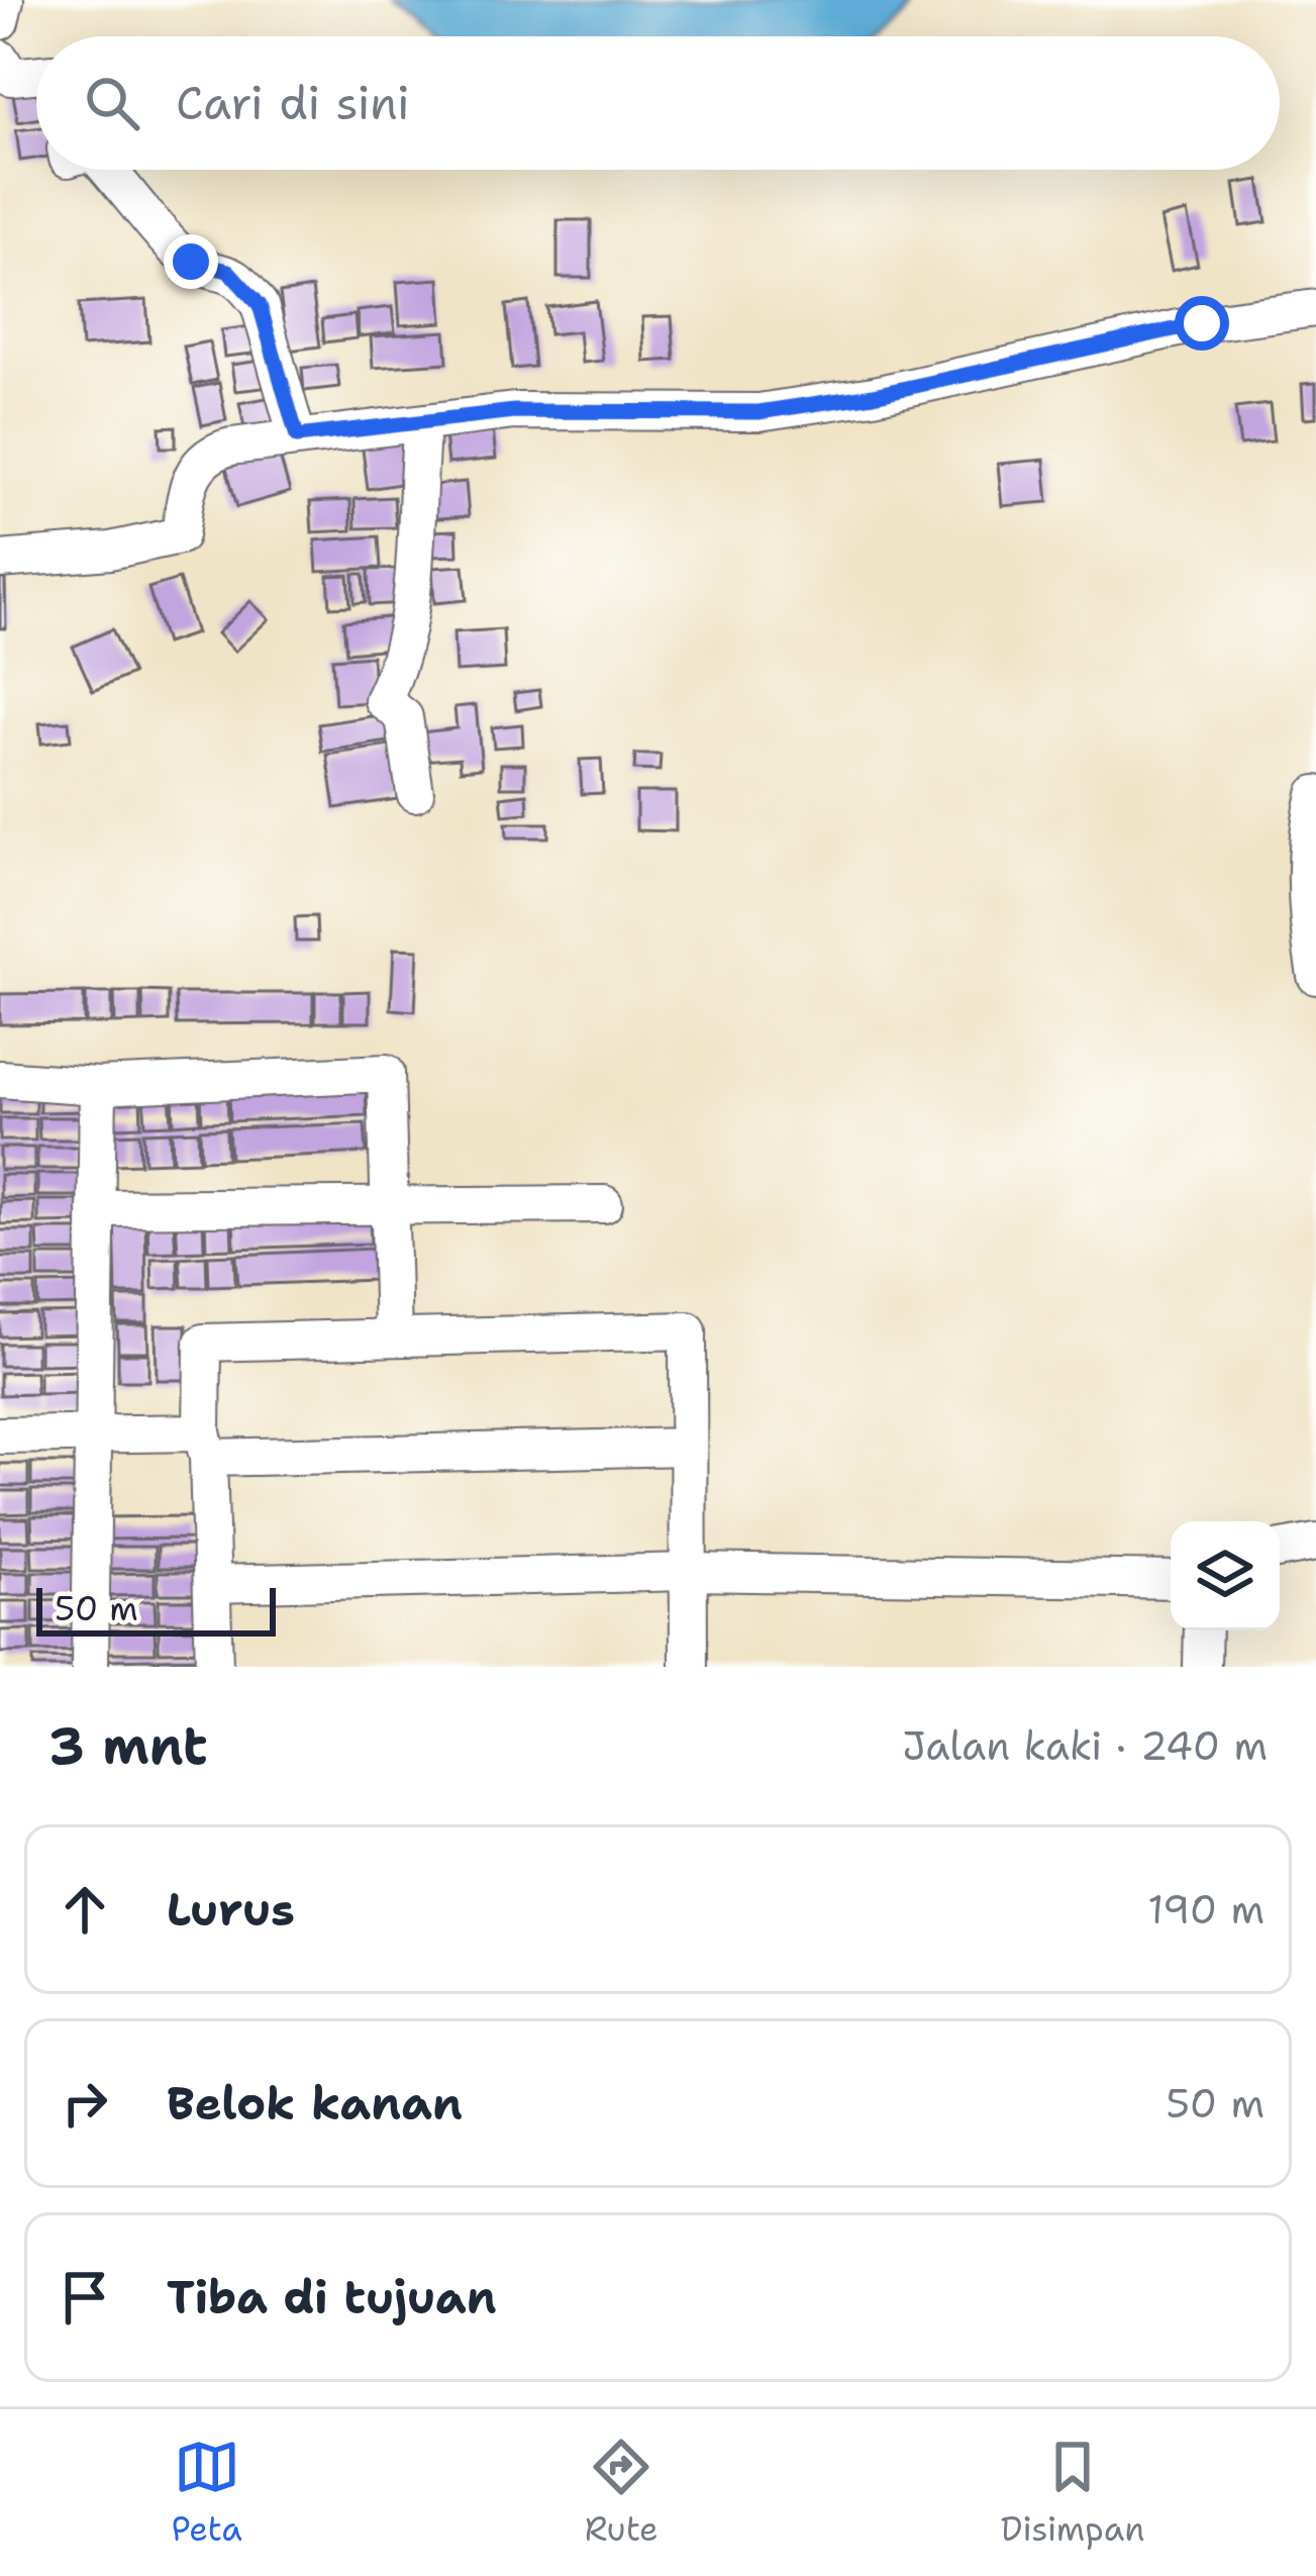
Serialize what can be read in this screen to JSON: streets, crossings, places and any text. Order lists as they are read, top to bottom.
{
  "scale_bar": "50 m",
  "page": {
    "search": "Cari di sini",
    "scale": "50 m",
    "heading": ["3 mnt", "Jalan kaki · 240 m"],
    "list": [
      ["Lurus", "190 m"],
      ["Belok kanan", "50 m"],
      "Tiba di tujuan"
    ],
    "nav": ["Peta", "Rute", "Disimpan"]
  }
}
